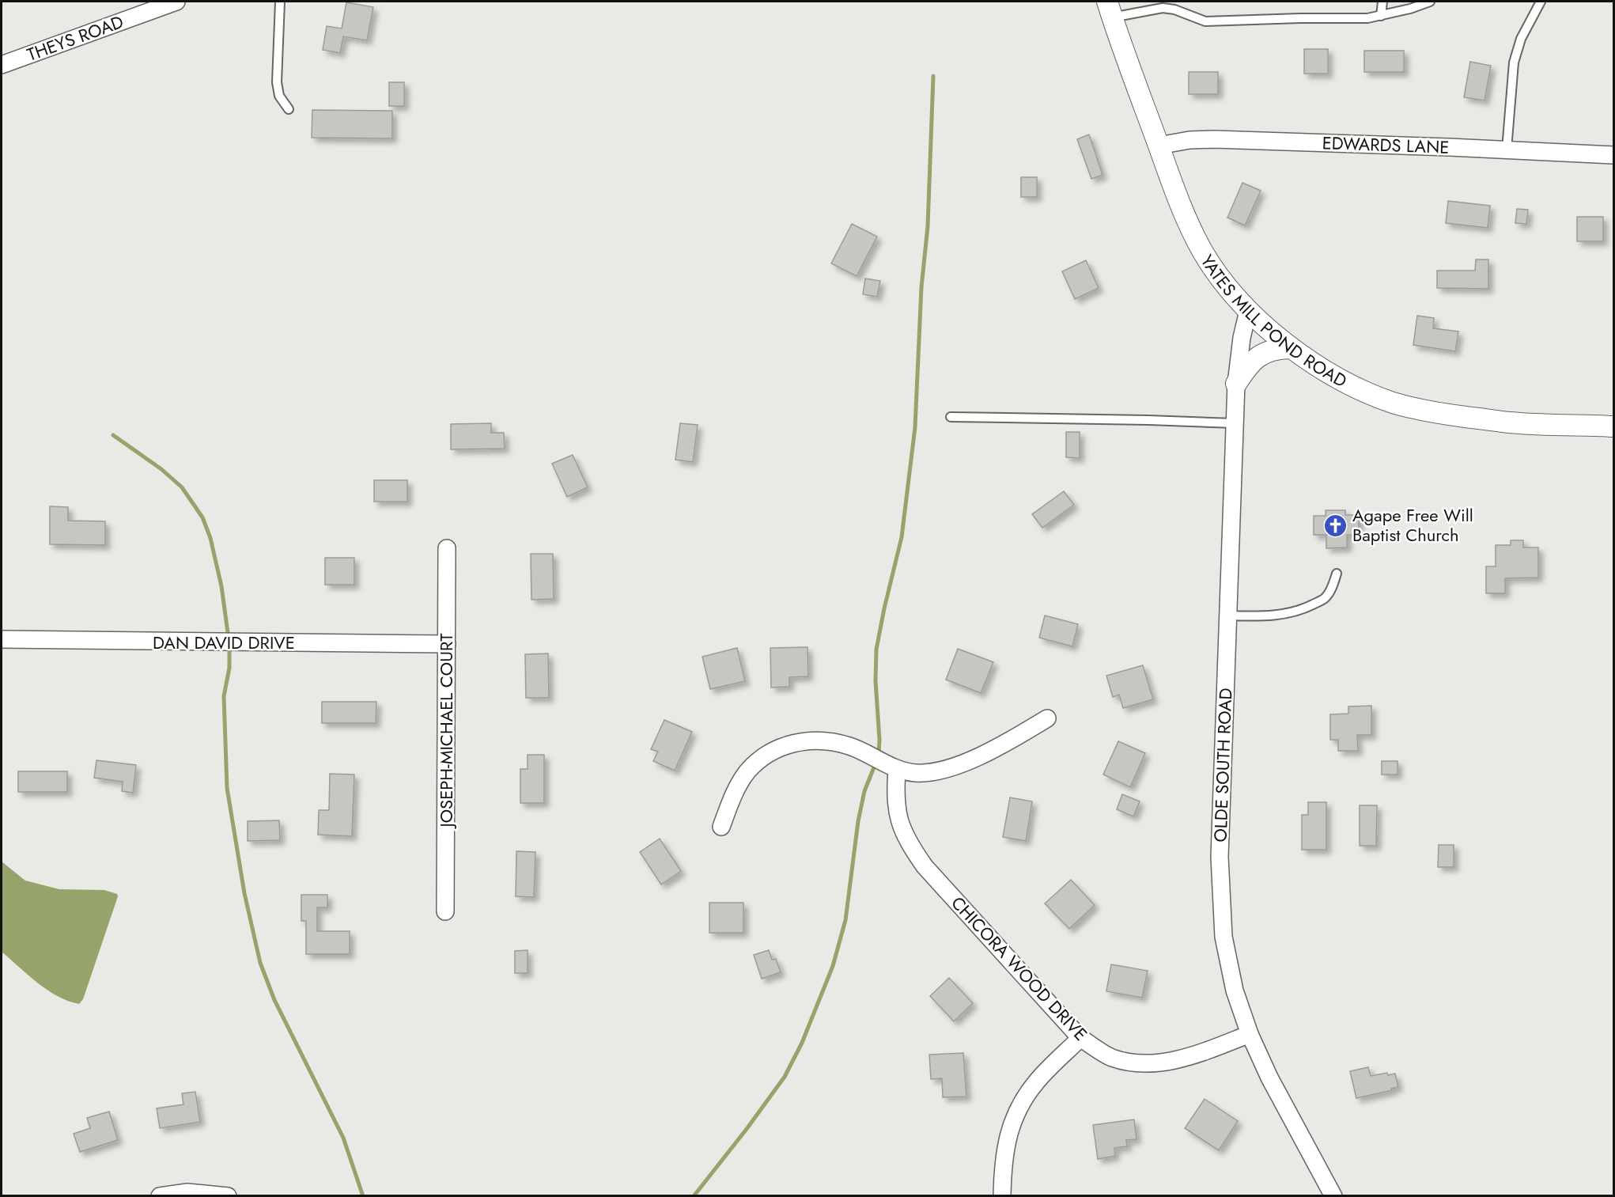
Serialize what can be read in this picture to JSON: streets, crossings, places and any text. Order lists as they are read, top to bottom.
{
  "streets": {
    "street": [
      "THEYS ROAD",
      "EDWARDS LANE",
      "YATES MILL POND ROAD",
      "DAN DAVID DRIVE",
      "JOSEPH-MICHAEL COURT",
      "OLDE SOUTH ROAD",
      "CHICORA WOOD DRIVE"
    ]
  },
  "crossings": [
    ["EDWARDS LANE", "YATES MILL POND ROAD"],
    ["YATES MILL POND ROAD", "OLDE SOUTH ROAD"],
    ["DAN DAVID DRIVE", "JOSEPH-MICHAEL COURT"],
    ["OLDE SOUTH ROAD", "CHICORA WOOD DRIVE"]
  ],
  "places": {
    "church": ["Agape Free Will Baptist Church"]
  }
}
